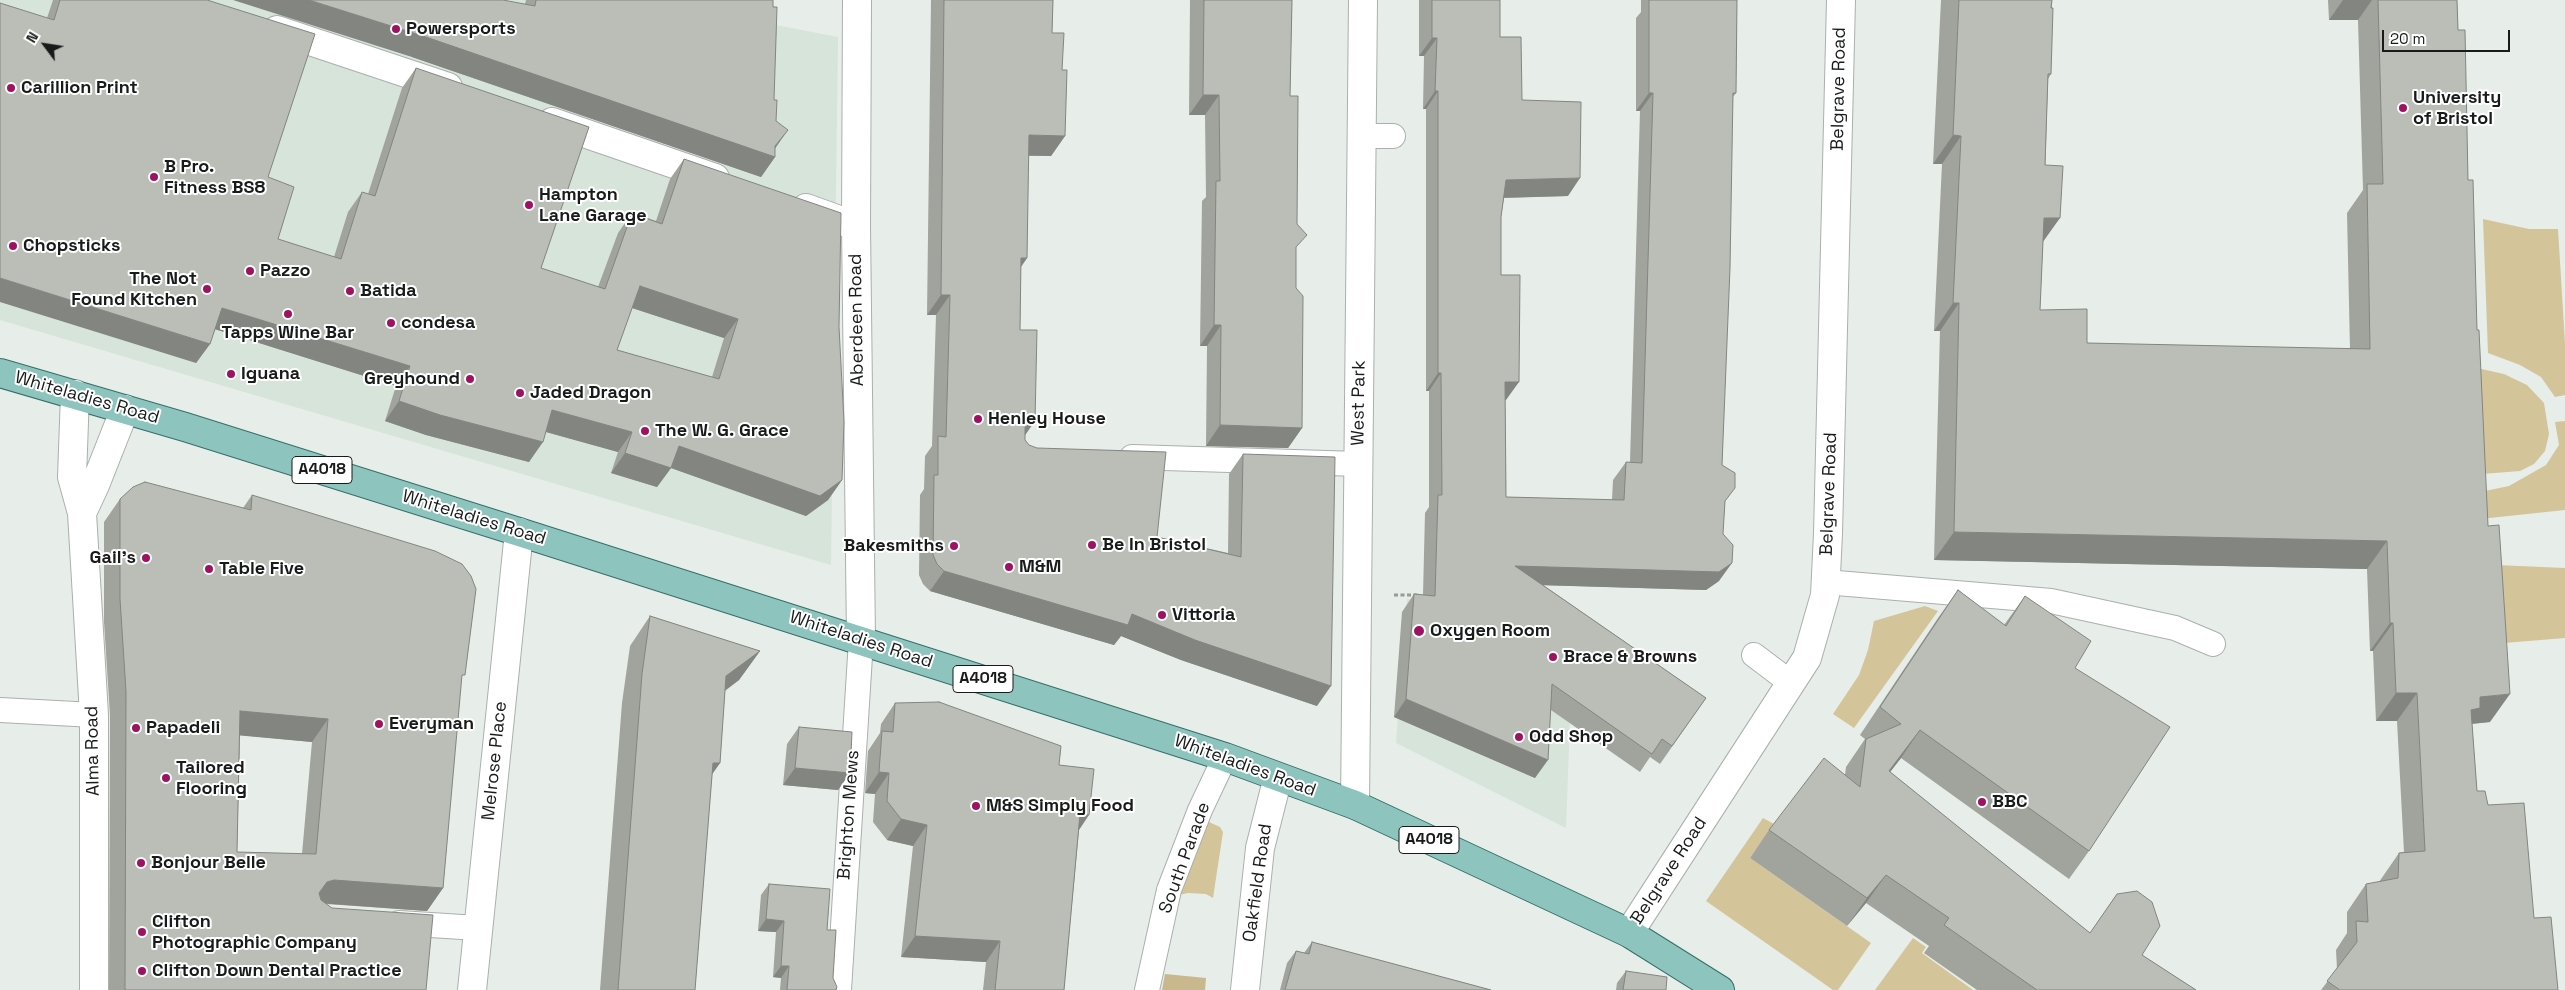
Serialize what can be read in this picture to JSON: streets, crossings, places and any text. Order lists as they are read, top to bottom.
{
  "streets": {
    "main road": ["Whiteladies Road", "A4018"],
    "street": [
      "Belgrave Road",
      "Aberdeen Road",
      "West Park",
      "Alma Road",
      "Melrose Place",
      "Oakfield Road"
    ],
    "lane": ["Brighton Mews", "South Parade"]
  },
  "crossings": [
    ["Belgrave Road", "Whiteladies Road"],
    ["Aberdeen Road", "Whiteladies Road"],
    ["Aberdeen Road", "Brighton Mews"],
    ["Whiteladies Road", "West Park"],
    ["Whiteladies Road", "Alma Road"],
    ["Whiteladies Road", "Melrose Place"],
    ["Whiteladies Road", "Brighton Mews"],
    ["Whiteladies Road", "South Parade"],
    ["Whiteladies Road", "Oakfield Road"]
  ],
  "places": [
    "Powersports",
    "Carillion Print",
    "University of Bristol",
    "B Pro. Fitness BS8",
    "Hampton Lane Garage",
    "Chopsticks",
    "Pazzo",
    "The Not Found Kitchen",
    "Batida",
    "Tapps Wine Bar",
    "condesa",
    "Iguana",
    "Greyhound",
    "Jaded Dragon",
    "Henley House",
    "The W. G. Grace",
    "Be In Bristol",
    "Bakesmiths",
    "Gail's",
    "M&M",
    "Table Five",
    "Vittoria",
    "Oxygen Room",
    "Brace & Browns",
    "Everyman",
    "Papadeli",
    "Odd Shop",
    "Tailored Flooring",
    "BBC",
    "M&S Simply Food",
    "Bonjour Belle",
    "Clifton Photographic Company",
    "Clifton Down Dental Practice"
  ],
  "scale_bar": "20 m",
  "north": "top left"
}
